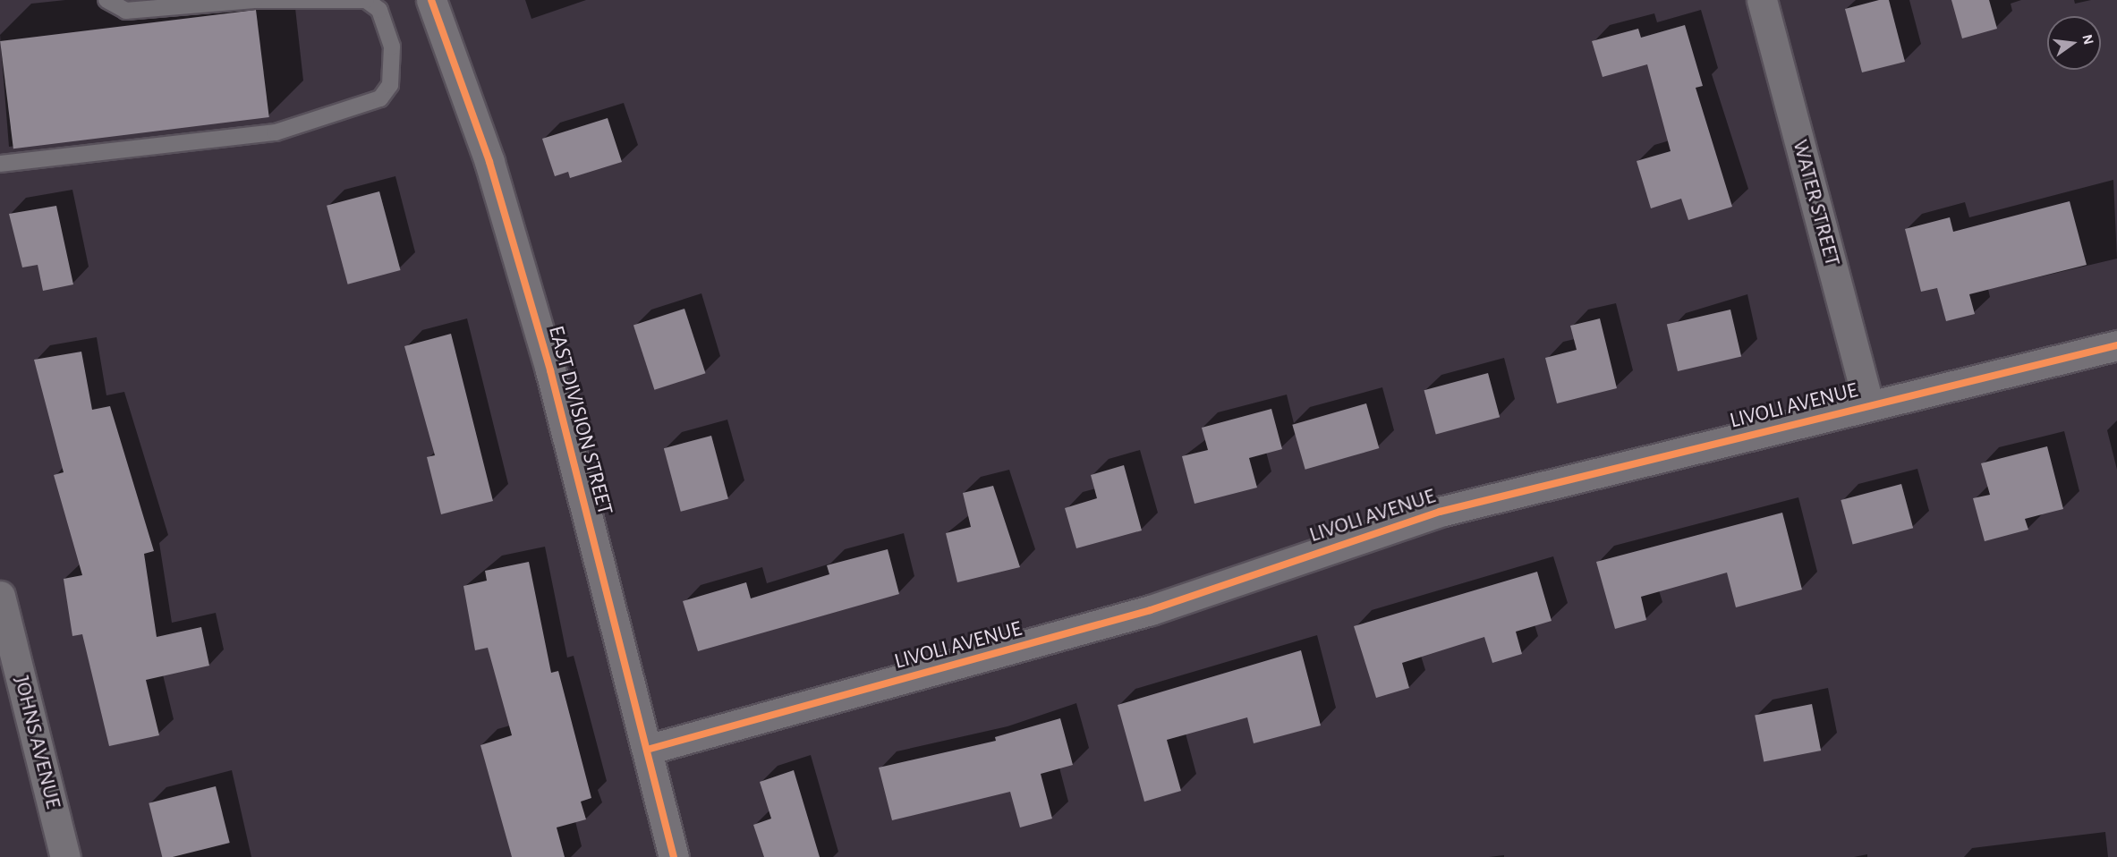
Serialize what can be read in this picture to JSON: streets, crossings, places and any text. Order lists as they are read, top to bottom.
{
  "streets": {
    "street": [
      "WATER STREET",
      "LIVOLI AVENUE",
      "EAST DIVISION STREET",
      "JOHNS AVENUE"
    ]
  },
  "crossings": [
    ["WATER STREET", "LIVOLI AVENUE"],
    ["LIVOLI AVENUE", "EAST DIVISION STREET"]
  ],
  "north": "right"
}
